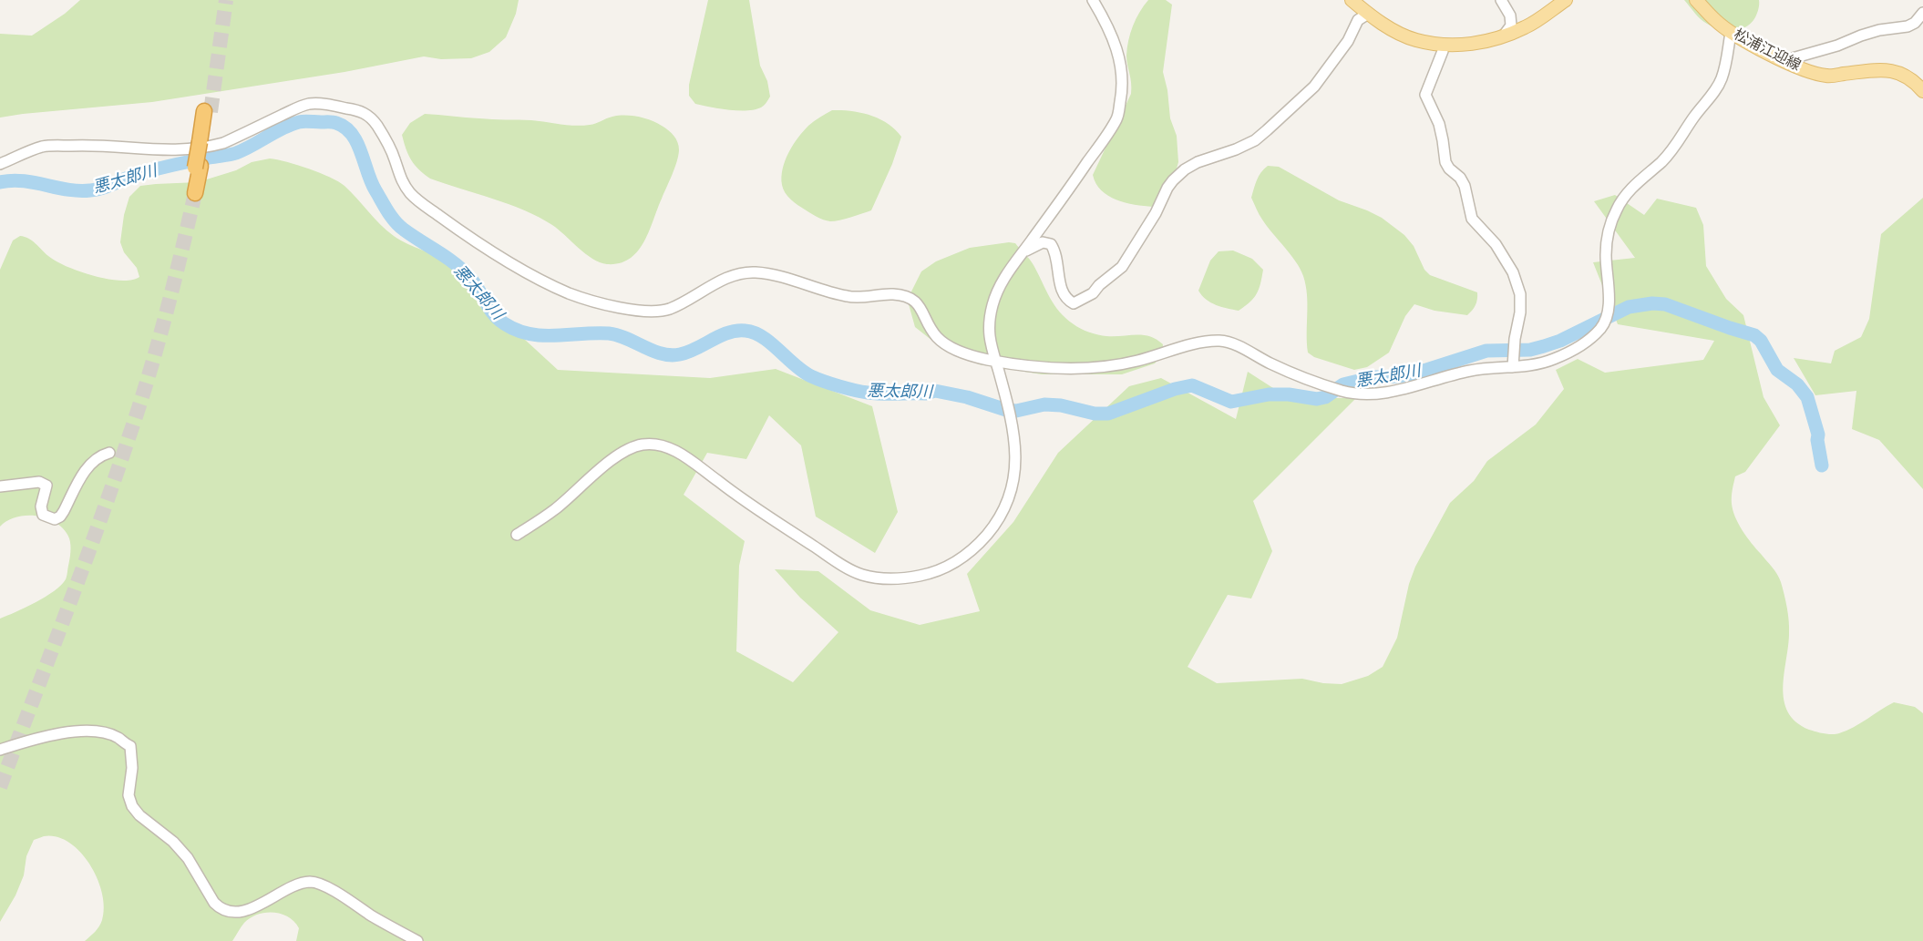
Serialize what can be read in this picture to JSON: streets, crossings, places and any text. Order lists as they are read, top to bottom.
{
  "streets": {
    "main road": ["松浦江迎線"]
  },
  "water": ["悪太郎川"]
}
